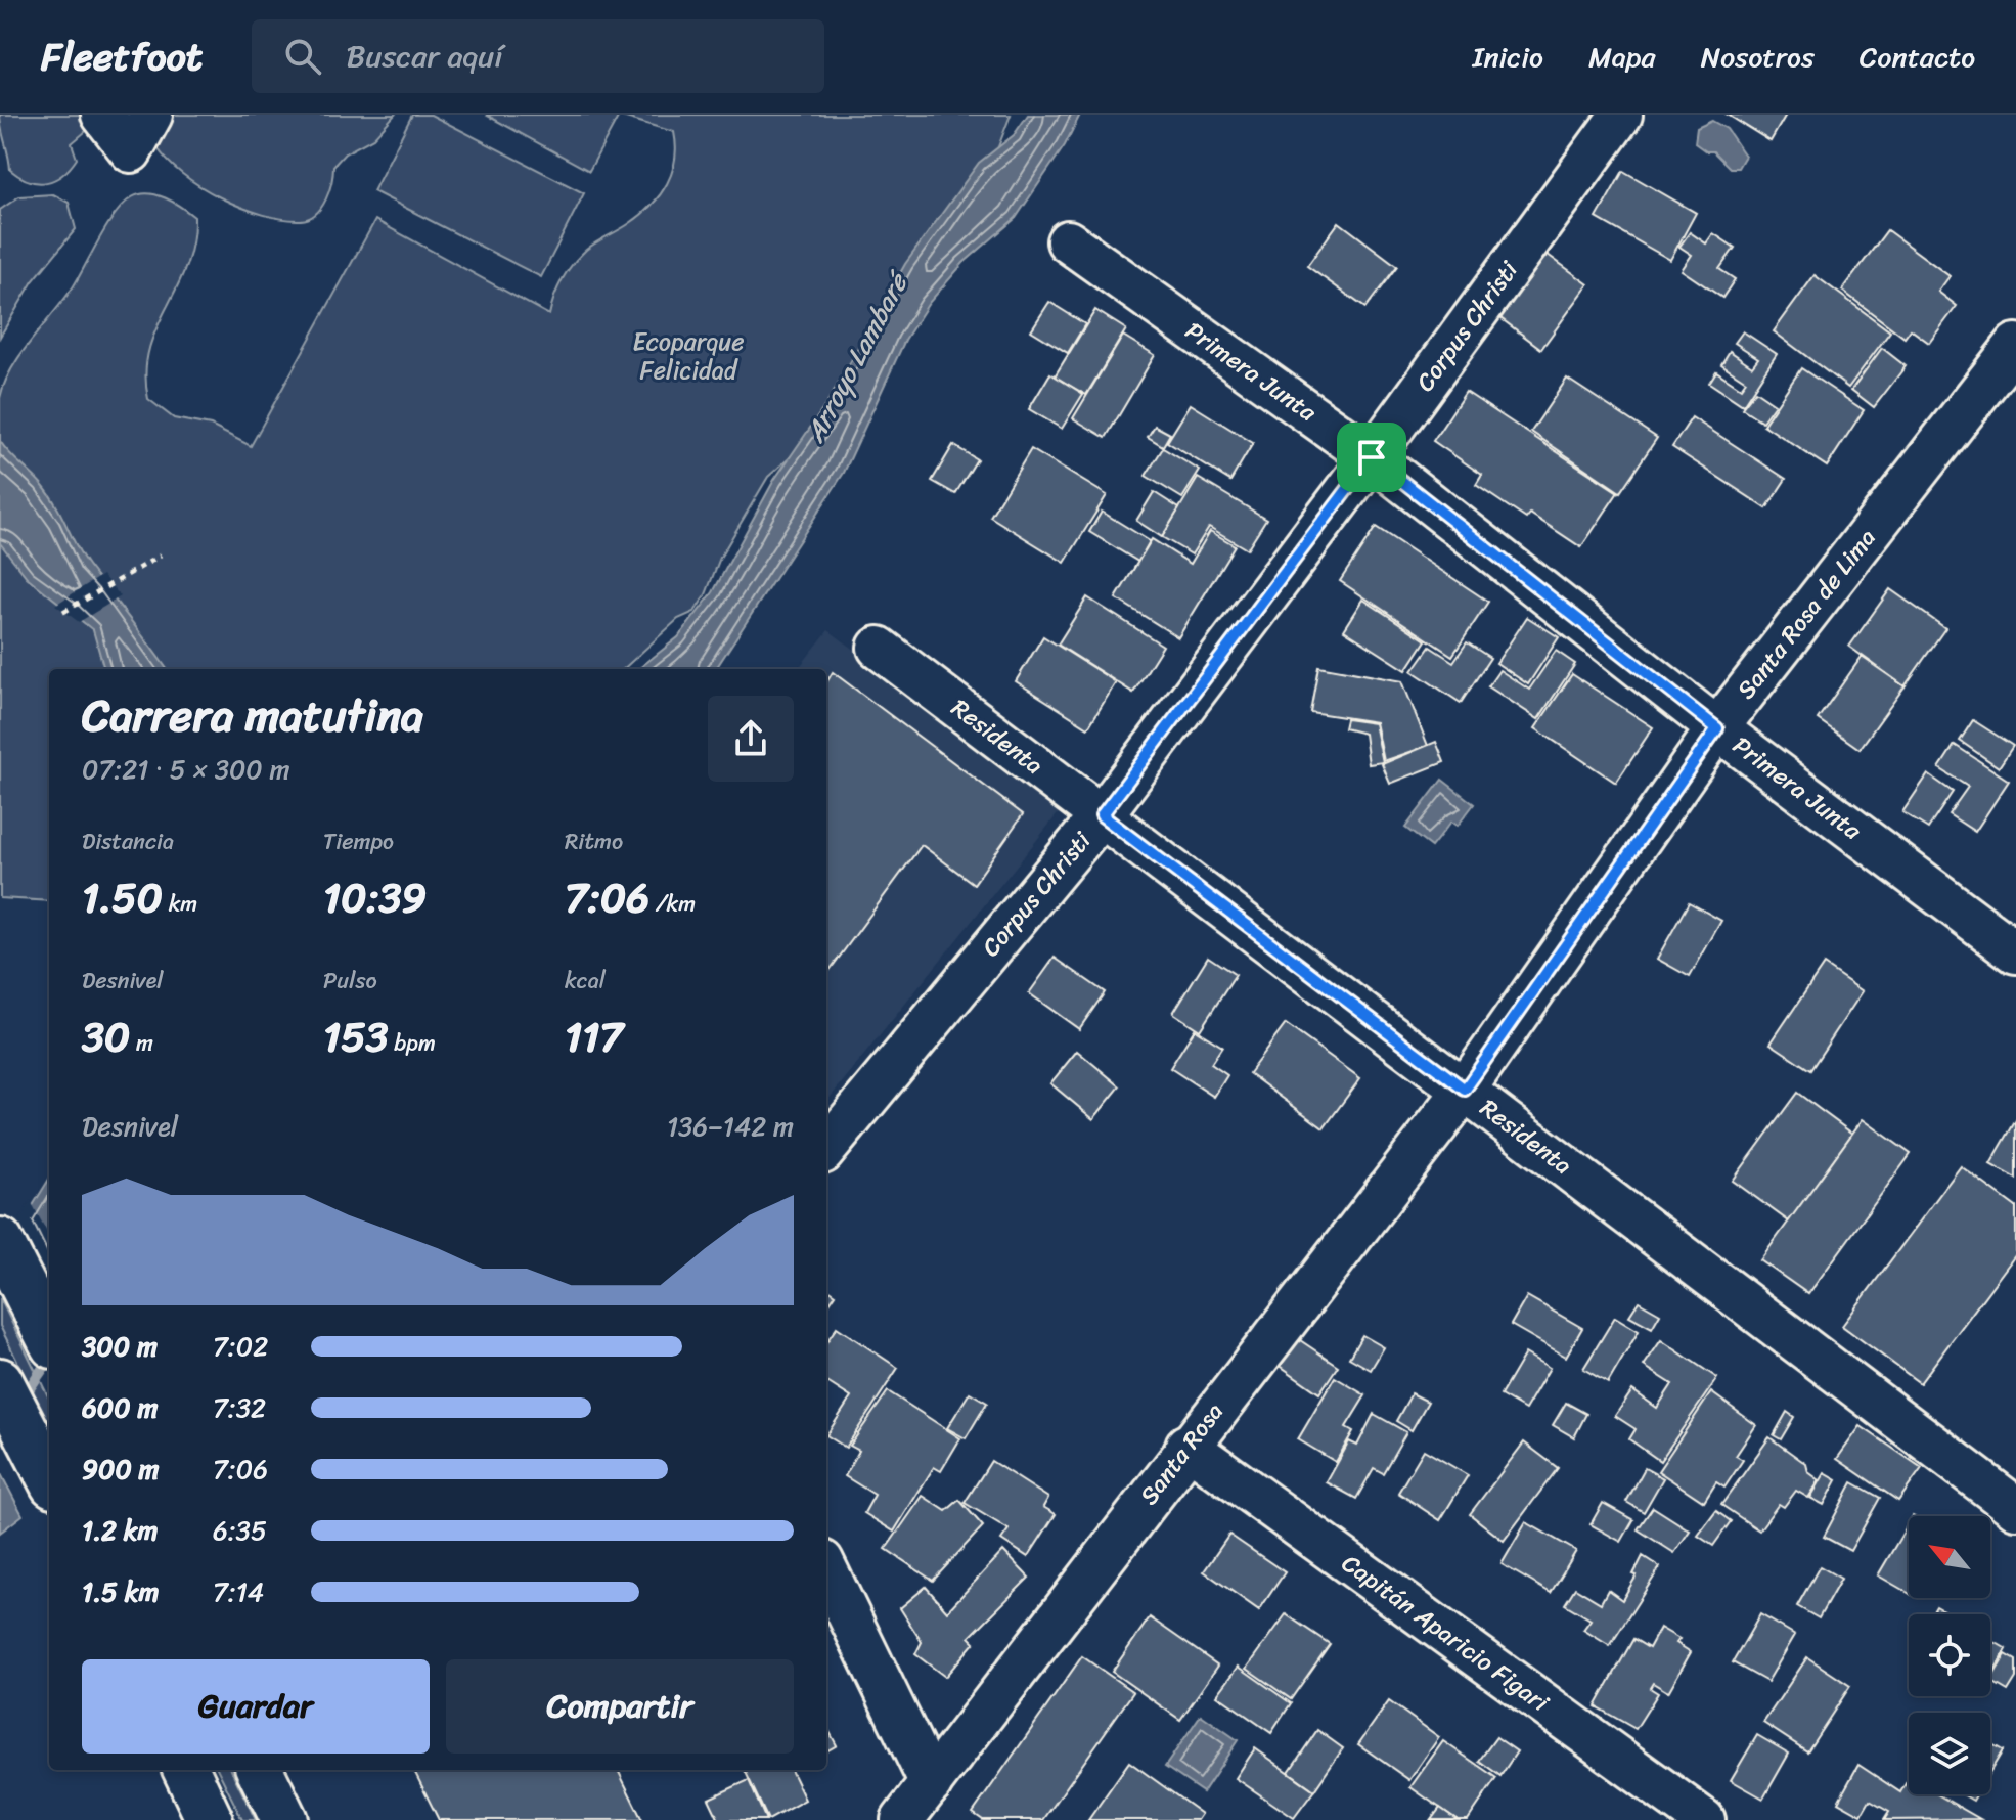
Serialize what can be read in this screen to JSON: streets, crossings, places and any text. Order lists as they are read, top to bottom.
{
  "streets": {
    "street": [
      "Corpus Christi",
      "Primera Junta",
      "Santa Rosa de Lima",
      "Residenta",
      "Santa Rosa",
      "Capitán Aparicio Figari"
    ]
  },
  "crossings": [
    ["Corpus Christi", "Primera Junta"],
    ["Corpus Christi", "Residenta"],
    ["Primera Junta", "Santa Rosa de Lima"],
    ["Santa Rosa de Lima", "Residenta"],
    ["Santa Rosa de Lima", "Santa Rosa"],
    ["Residenta", "Santa Rosa"],
    ["Santa Rosa", "Capitán Aparicio Figari"]
  ],
  "water": ["Arroyo Lambaré"],
  "parks": ["Ecoparque Felicidad"],
  "north": "top left",
  "page": {
    "header": "Fleetfoot",
    "search": "Buscar aquí",
    "nav": [
      "Inicio",
      "Mapa",
      "Nosotros",
      "Contacto"
    ],
    "heading": ["Carrera matutina", "07:21 · 5 × 300 m"],
    "stats": [
      ["Distancia", "1.50 km"],
      ["Tiempo", "10:39"],
      ["Ritmo", "7:06 /km"],
      ["Desnivel", "30 m"],
      ["Pulso", "153 bpm"],
      ["kcal", "117"]
    ],
    "chart": ["Desnivel", "136–142 m"],
    "list": [
      {
        "name": "300 m",
        "note": "7:02"
      },
      {
        "name": "600 m",
        "note": "7:32"
      },
      {
        "name": "900 m",
        "note": "7:06"
      },
      {
        "name": "1.2 km",
        "note": "6:35"
      },
      {
        "name": "1.5 km",
        "note": "7:14"
      }
    ],
    "buttons": ["Guardar", "Compartir"]
  }
}
